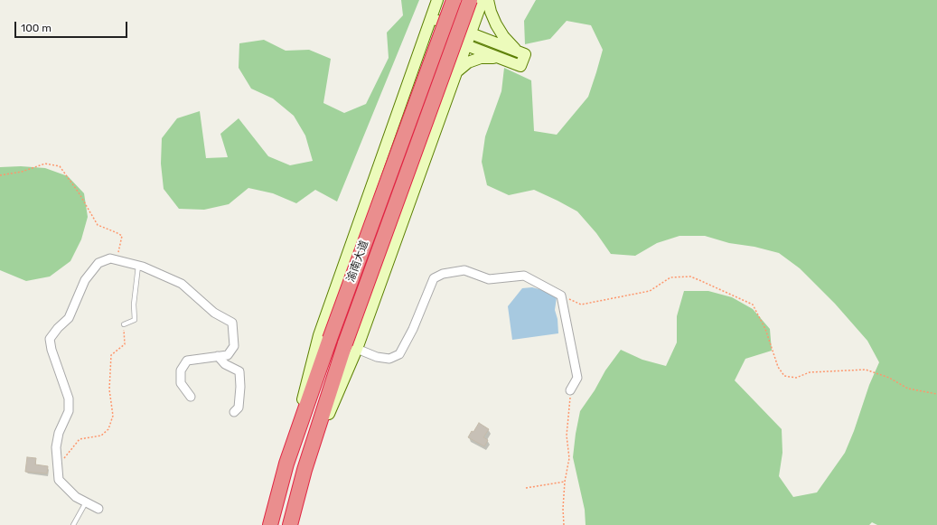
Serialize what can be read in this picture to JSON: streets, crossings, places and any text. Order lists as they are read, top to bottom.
{
  "streets": {
    "highway": ["渝南大道"]
  },
  "scale_bar": "100 m"
}
